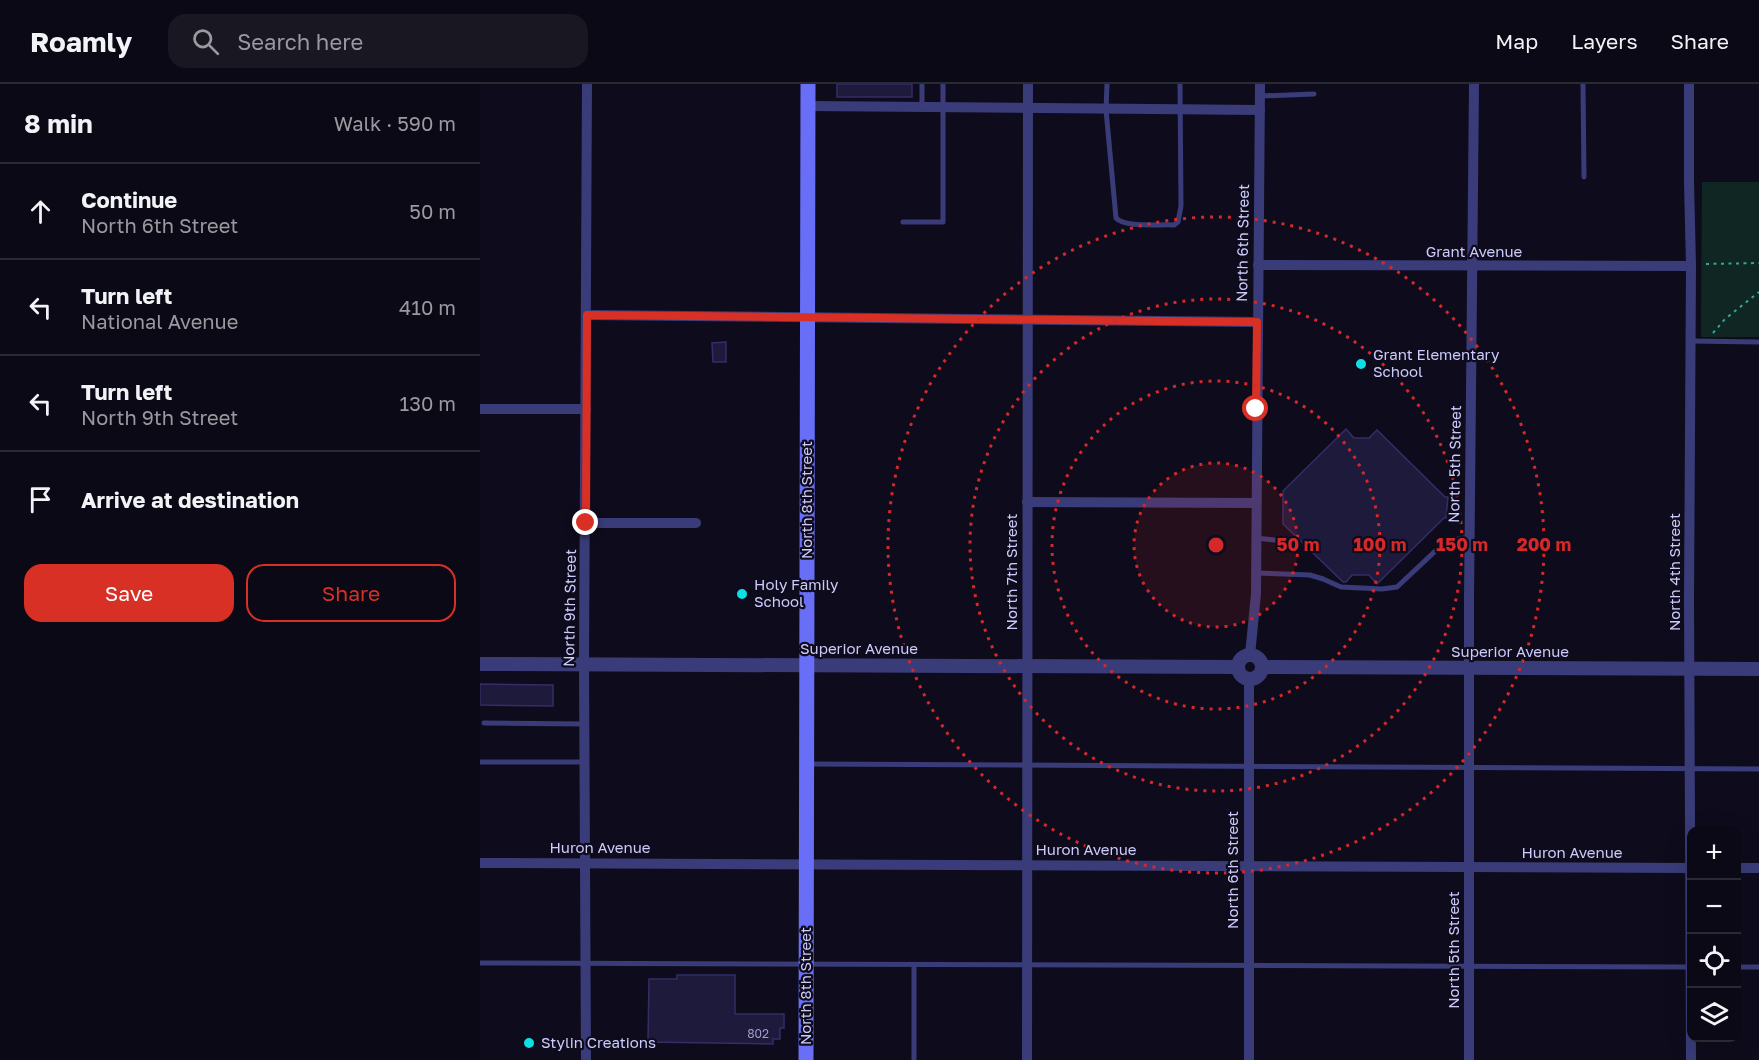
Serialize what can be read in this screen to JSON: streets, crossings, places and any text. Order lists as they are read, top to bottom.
{
  "streets": {
    "main road": ["North 8th Street"],
    "street": [
      "North 6th Street",
      "Grant Avenue",
      "North 5th Street",
      "North 7th Street",
      "North 4th Street",
      "North 9th Street",
      "Superior Avenue",
      "Huron Avenue"
    ]
  },
  "crossings": [
    ["North 6th Street", "Grant Avenue"],
    ["North 6th Street", "Superior Avenue"],
    ["North 6th Street", "Huron Avenue"],
    ["Grant Avenue", "North 5th Street"],
    ["Grant Avenue", "North 4th Street"],
    ["North 5th Street", "Superior Avenue"],
    ["North 5th Street", "Huron Avenue"],
    ["North 8th Street", "Superior Avenue"],
    ["North 8th Street", "Huron Avenue"],
    ["North 7th Street", "Superior Avenue"],
    ["North 7th Street", "Huron Avenue"],
    ["North 4th Street", "Superior Avenue"],
    ["North 9th Street", "Superior Avenue"],
    ["North 9th Street", "Huron Avenue"]
  ],
  "places": ["Grant Elementary School", "Holy Family School", "Stylin Creations"],
  "house_numbers": ["802"],
  "page": {
    "header": "Roamly",
    "search": "Search here",
    "nav": ["Map", "Layers", "Share"],
    "heading": ["8 min", "Walk · 590 m"],
    "list": [
      ["Continue", "North 6th Street", "50 m"],
      ["Turn left", "National Avenue", "410 m"],
      ["Turn left", "North 9th Street", "130 m"],
      "Arrive at destination"
    ],
    "buttons": ["Save", "Share"],
    "map_buttons": ["+", "−"]
  },
  "rings": [
    "50 m",
    "100 m",
    "150 m",
    "200 m"
  ]
}
